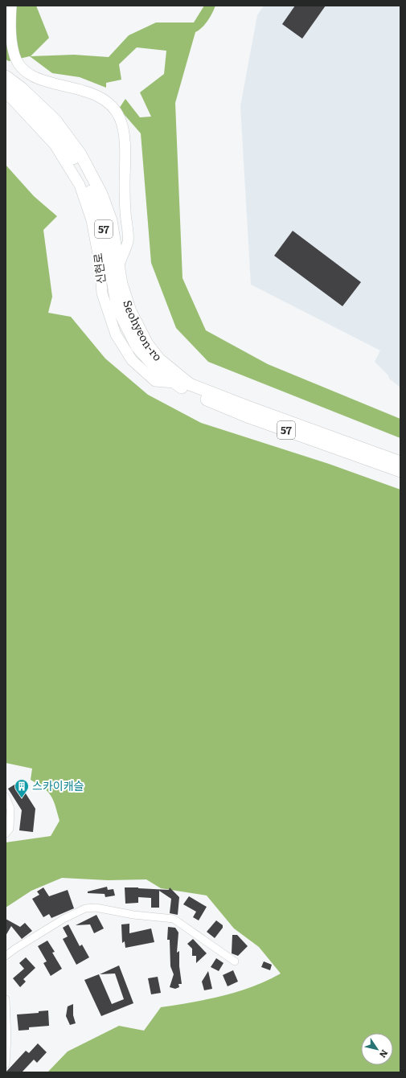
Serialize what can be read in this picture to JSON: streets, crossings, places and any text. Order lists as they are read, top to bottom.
{
  "streets": {
    "main road": ["57", "신현로", "Seohyeon-ro"]
  },
  "crossings": [
    ["신현로", "Seohyeon-ro"]
  ],
  "places": {
    "building": ["스카이캐슬"]
  },
  "north": "bottom right"
}
